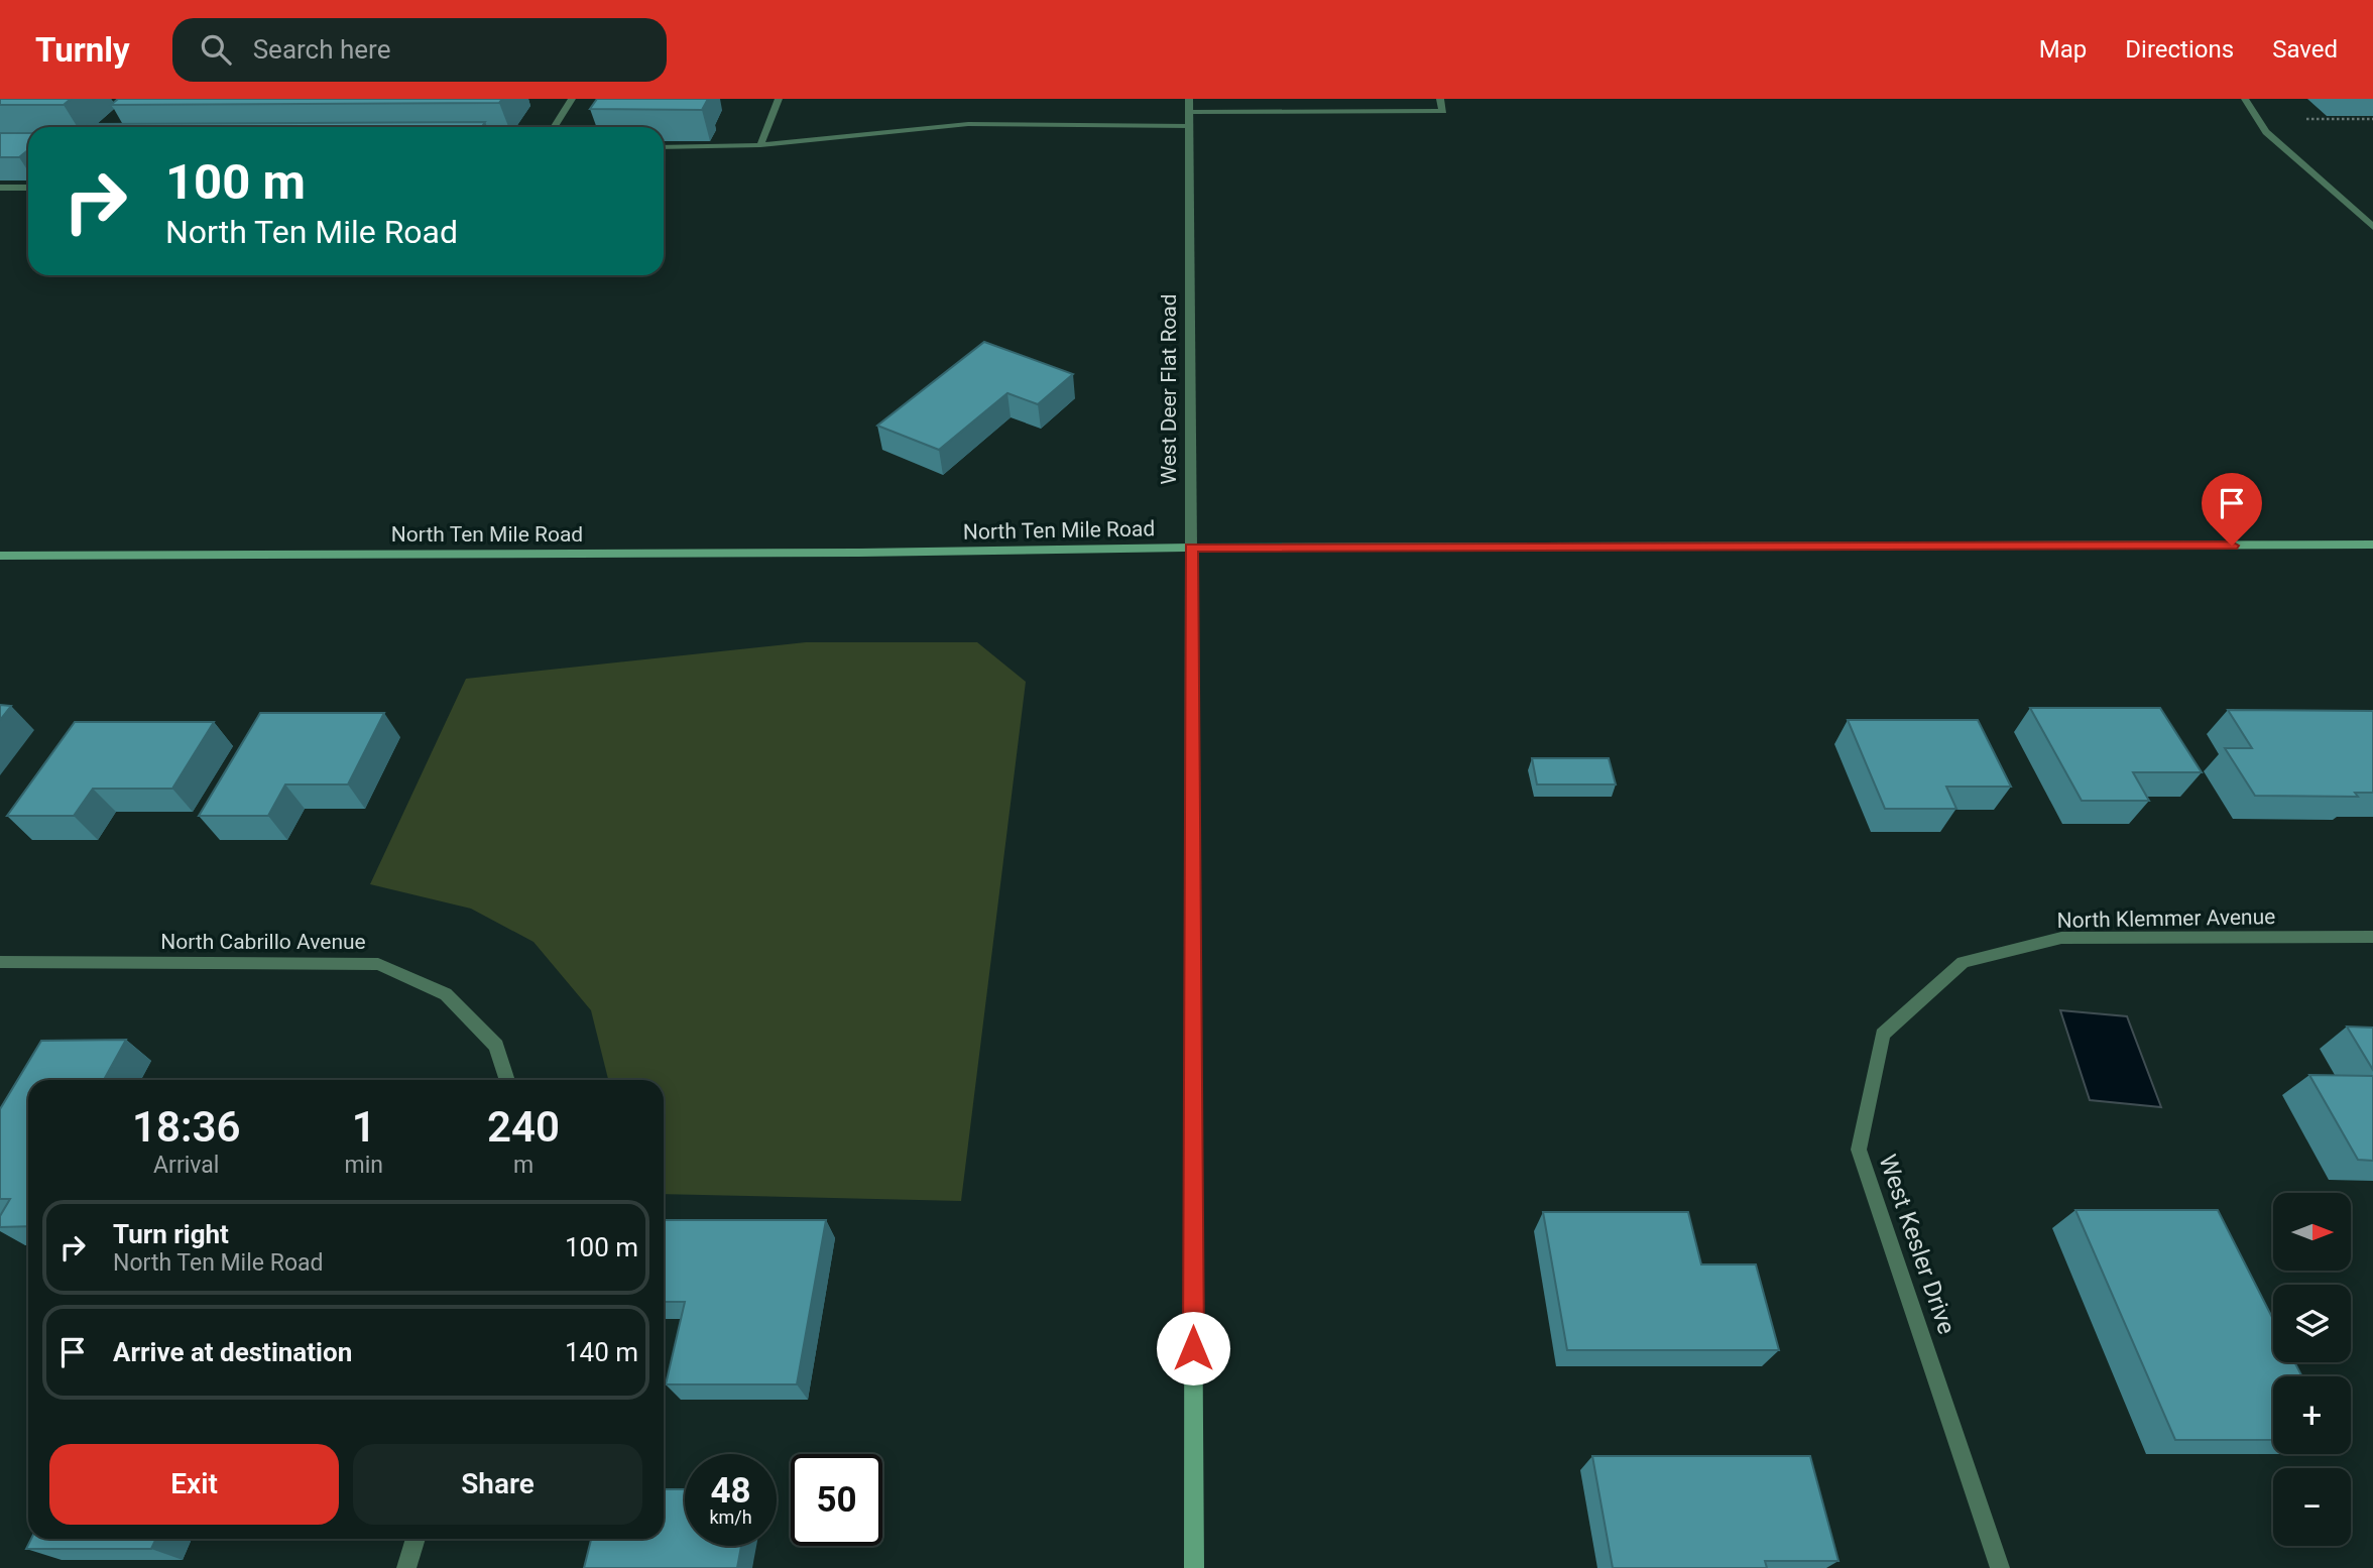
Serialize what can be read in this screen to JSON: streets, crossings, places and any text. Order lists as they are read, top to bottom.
{
  "streets": {
    "main road": ["West Deer Flat Road", "North Ten Mile Road"],
    "street": ["North Klemmer Avenue", "North Cabrillo Avenue", "West Kesler Drive"]
  },
  "crossings": [
    ["West Deer Flat Road", "North Ten Mile Road"],
    ["North Klemmer Avenue", "West Kesler Drive"]
  ],
  "north": "right",
  "page": {
    "header": "Turnly",
    "search": "Search here",
    "nav": ["Map", "Directions", "Saved"],
    "turn": ["100 m", "North Ten Mile Road"],
    "eta": [
      "18:36",
      "Arrival",
      "1",
      "min",
      "240",
      "m"
    ],
    "map_buttons": ["+", "−"],
    "list": [
      {
        "name": "Turn right",
        "note": "North Ten Mile Road",
        "value": "100 m"
      },
      {
        "name": "Arrive at destination",
        "value": "140 m"
      }
    ],
    "buttons": ["Exit", "Share"],
    "speed": "48 km/h",
    "limit": "50"
  }
}
